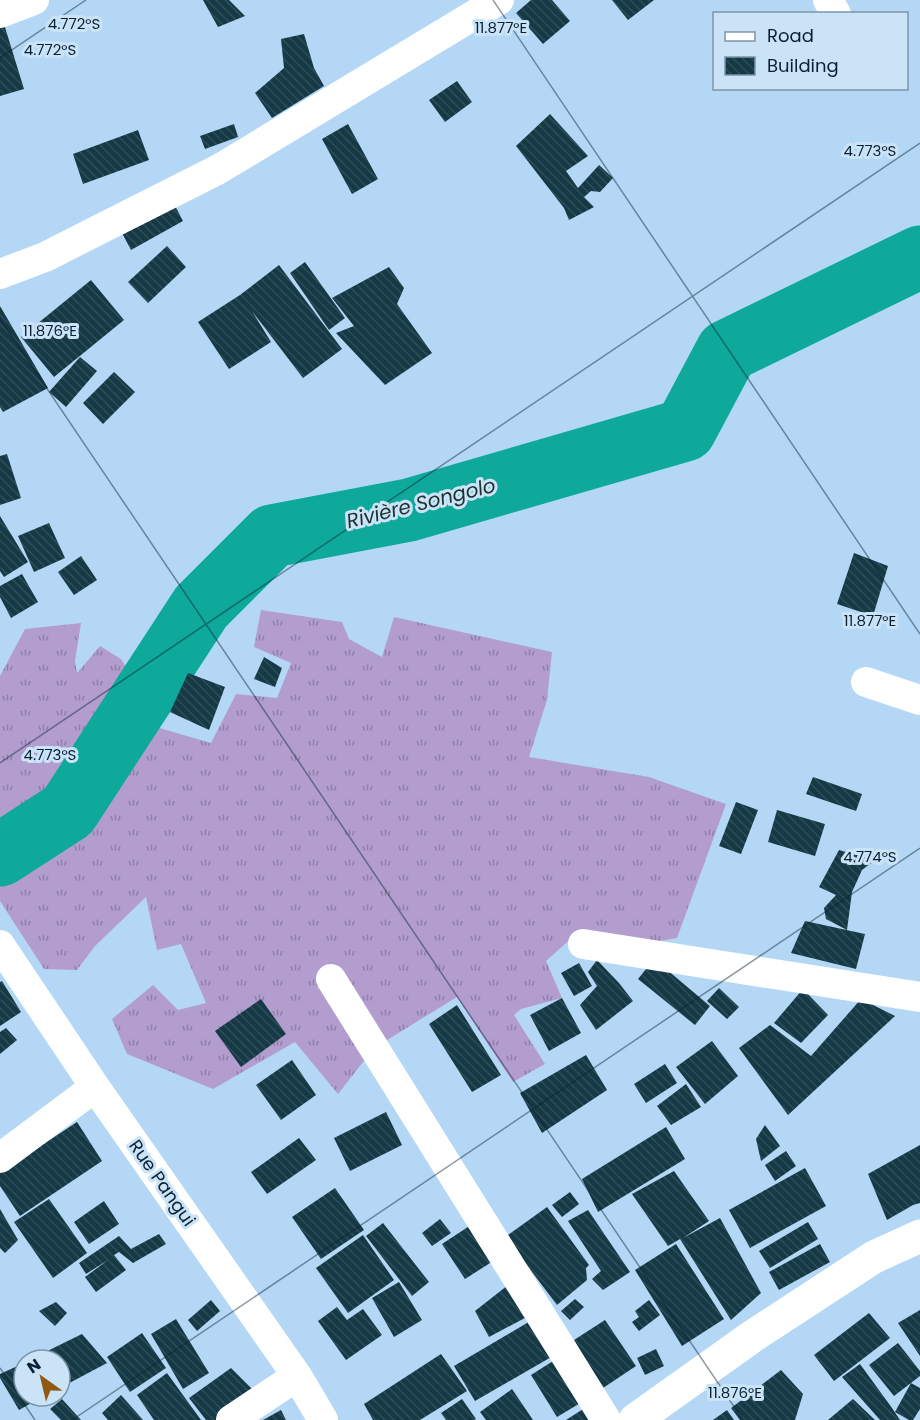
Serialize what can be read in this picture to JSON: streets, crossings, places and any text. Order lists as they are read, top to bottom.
{
  "streets": {
    "street": ["Rue Pangui"]
  },
  "water": ["Rivière Songolo"],
  "legend": ["Road", "Building"],
  "north": "top left",
  "coordinates": [
    "4.772°S",
    "11.877°E",
    "4.773°S",
    "11.876°E",
    "4.774°S"
  ]
}
